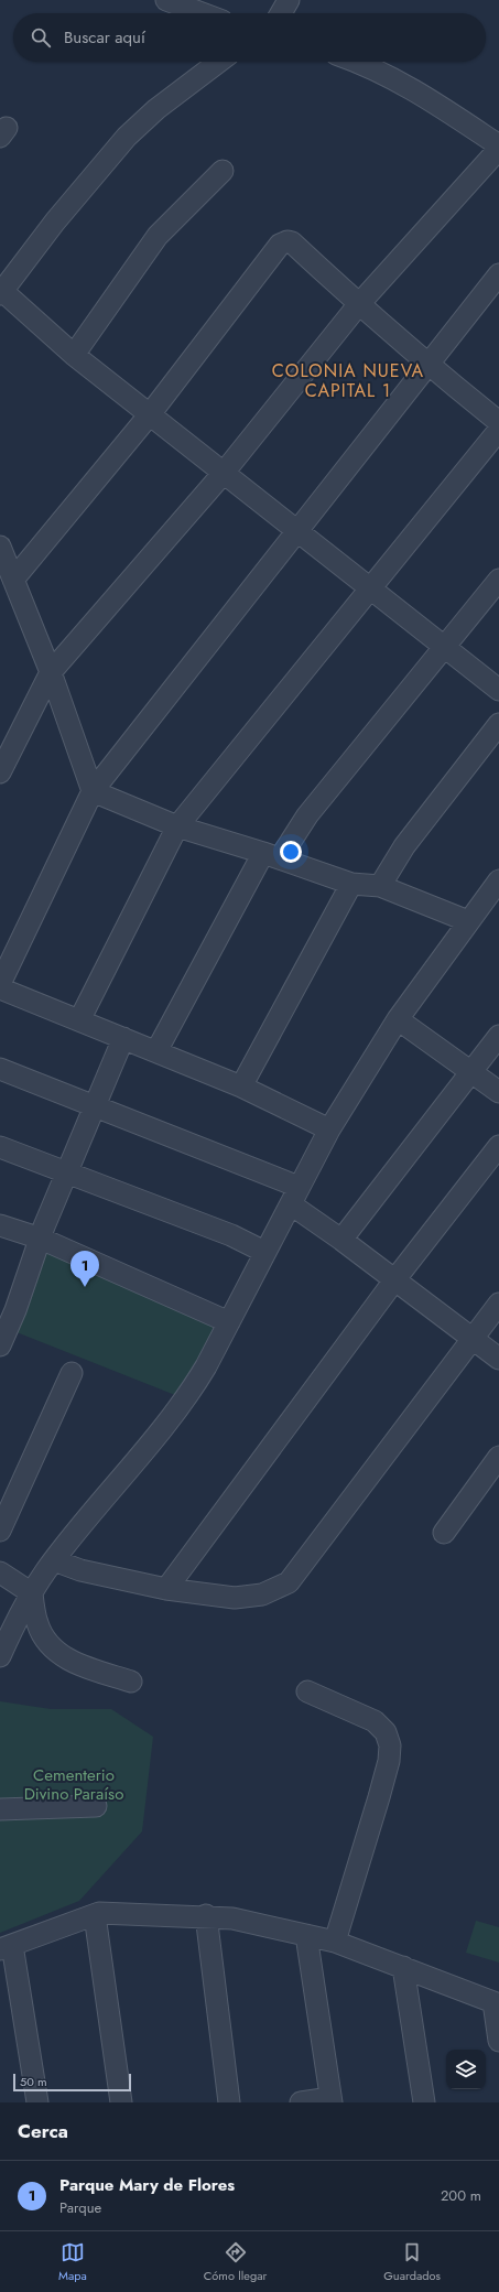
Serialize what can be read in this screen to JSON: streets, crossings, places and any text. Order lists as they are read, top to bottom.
{
  "districts": ["COLONIA NUEVA CAPITAL 1"],
  "parks": ["Cementerio Divino Paraíso"],
  "scale_bar": "50 m",
  "page": {
    "search": "Buscar aquí",
    "pins": "1",
    "scale": "50 m",
    "heading": "Cerca",
    "list": [
      {
        "mark": "1",
        "name": "Parque Mary de Flores",
        "note": "Parque",
        "value": "200 m"
      }
    ],
    "nav": ["Mapa", "Cómo llegar", "Guardados"]
  }
}
